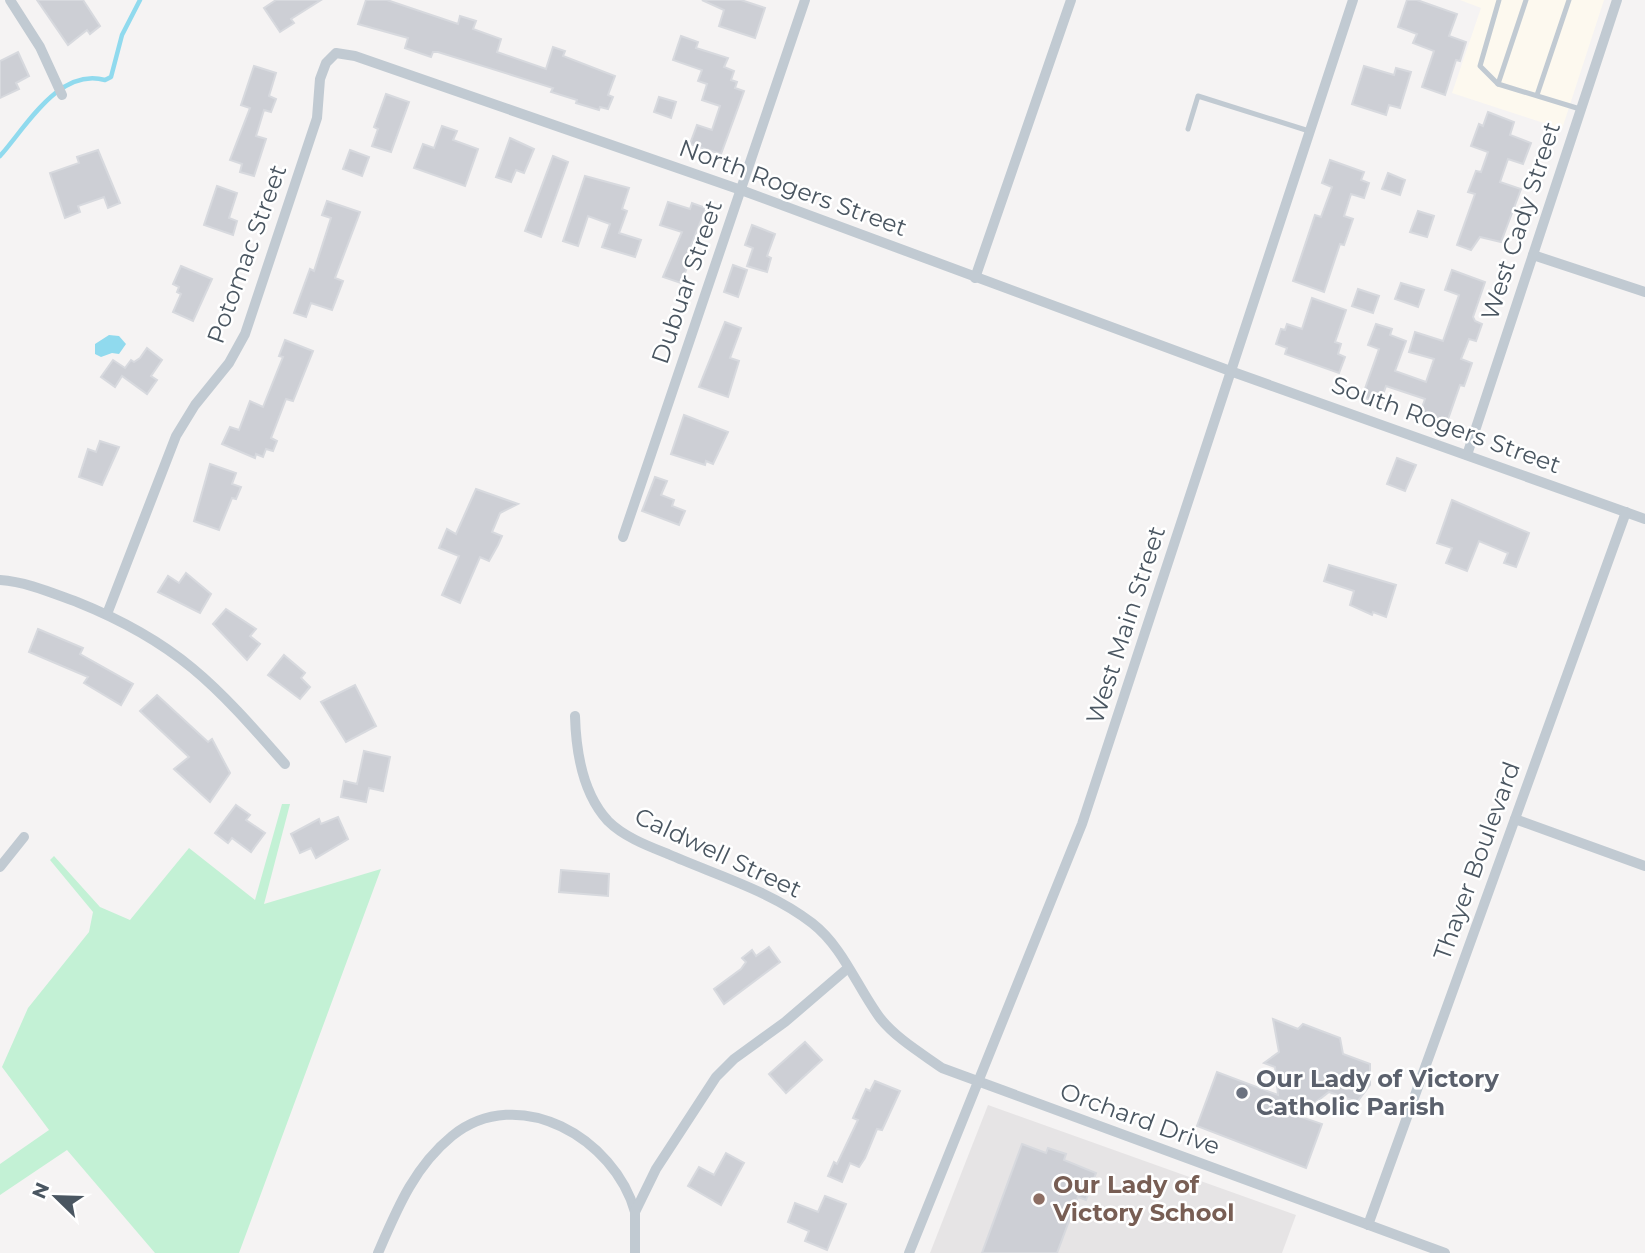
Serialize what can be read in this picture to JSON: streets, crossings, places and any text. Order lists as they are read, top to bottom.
{
  "streets": {
    "street": [
      "North Rogers Street",
      "West Cady Street",
      "Potomac Street",
      "Dubuar Street",
      "South Rogers Street",
      "West Main Street",
      "Caldwell Street",
      "Thayer Boulevard",
      "Orchard Drive"
    ]
  },
  "crossings": [
    ["North Rogers Street", "Potomac Street"],
    ["North Rogers Street", "Dubuar Street"],
    ["North Rogers Street", "South Rogers Street"],
    ["North Rogers Street", "West Main Street"],
    ["West Cady Street", "South Rogers Street"],
    ["South Rogers Street", "West Main Street"],
    ["South Rogers Street", "Thayer Boulevard"],
    ["West Main Street", "Caldwell Street"],
    ["West Main Street", "Orchard Drive"],
    ["Caldwell Street", "Orchard Drive"],
    ["Thayer Boulevard", "Orchard Drive"]
  ],
  "places": ["Our Lady of Victory Catholic Parish", "Our Lady of Victory School"],
  "north": "top left"
}
